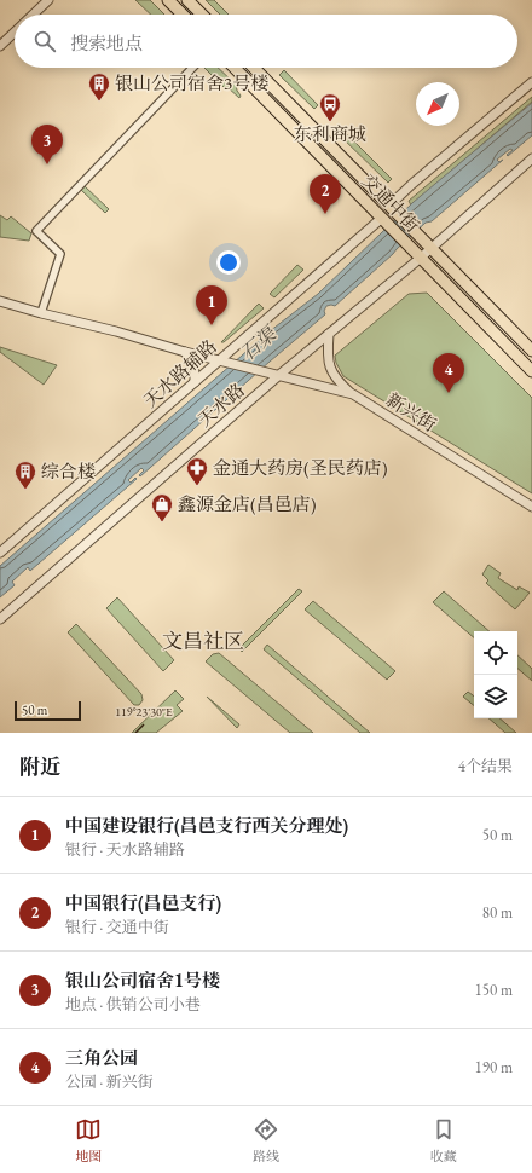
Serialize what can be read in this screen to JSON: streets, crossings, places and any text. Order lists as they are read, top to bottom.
{
  "streets": {
    "main road": ["交通中街"],
    "street": ["天水路辅路", "天水路", "新兴街"]
  },
  "crossings": [
    ["交通中街", "天水路辅路"],
    ["交通中街", "天水路"],
    ["天水路辅路", "新兴街"],
    ["天水路", "新兴街"]
  ],
  "districts": ["文昌社区"],
  "water": ["石渠"],
  "places": {
    "building": ["银山公司宿舍3号楼", "综合楼"],
    "bus stop": ["东利商城"],
    "pharmacy": ["金通大药房(圣民药店)"],
    "shop": ["鑫源金店(昌邑店)"]
  },
  "scale_bar": "50 m",
  "north": "bottom left",
  "page": {
    "search": "搜索地点",
    "pins": [
      "3",
      "2",
      "1",
      "4"
    ],
    "scale": "50 m",
    "heading": ["附近", "4个结果"],
    "list": [
      {
        "mark": "1",
        "name": "中国建设银行(昌邑支行西关分理处)",
        "note": "银行 · 天水路辅路",
        "value": "50 m"
      },
      {
        "mark": "2",
        "name": "中国银行(昌邑支行)",
        "note": "银行 · 交通中街",
        "value": "80 m"
      },
      {
        "mark": "3",
        "name": "银山公司宿舍1号楼",
        "note": "地点 · 供销公司小巷",
        "value": "150 m"
      },
      {
        "mark": "4",
        "name": "三角公园",
        "note": "公园 · 新兴街",
        "value": "190 m"
      }
    ],
    "nav": ["地图", "路线", "收藏"]
  },
  "coordinates": ["119°23'30\"E"]
}
